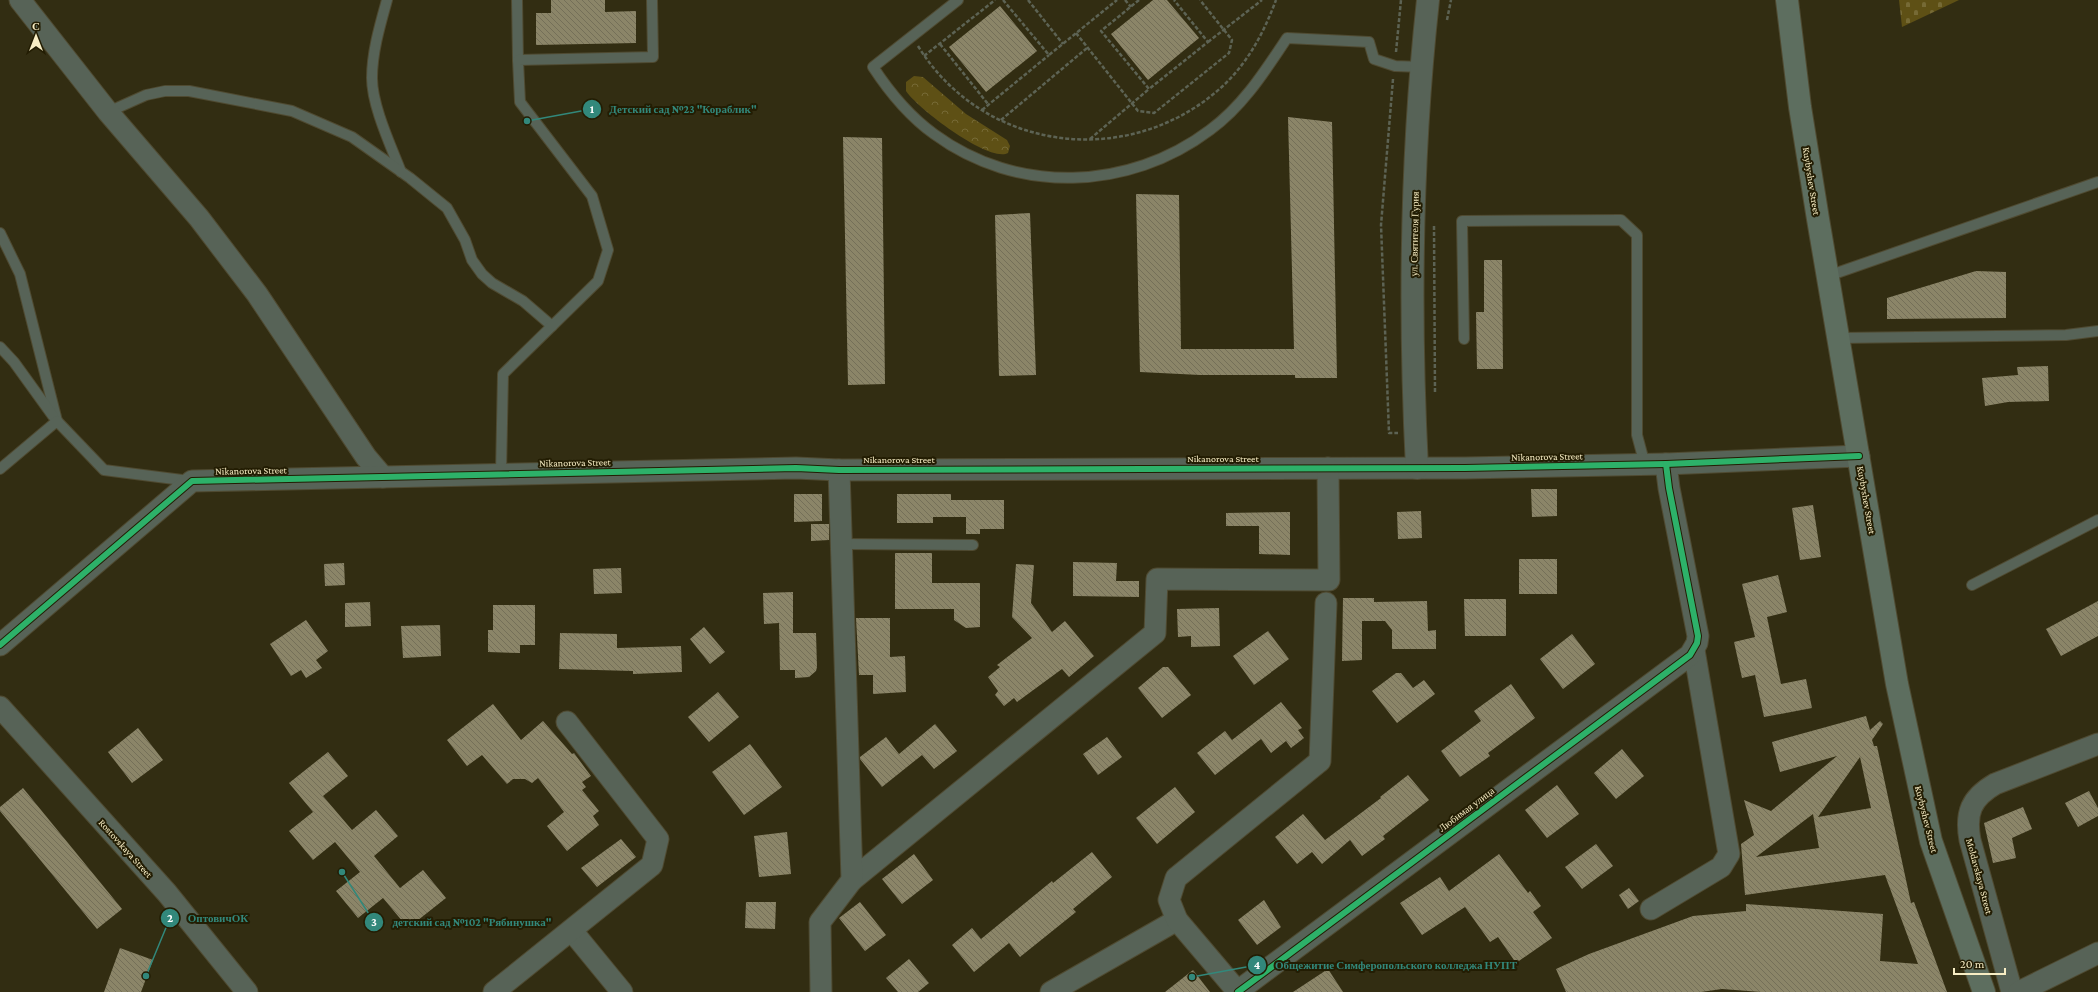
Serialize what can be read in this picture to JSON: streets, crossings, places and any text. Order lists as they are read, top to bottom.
{
  "streets": {
    "main road": ["Kuybyshev Street"],
    "street": [
      "ул. Святителя Гурия",
      "Nikanorova Street",
      "Любимая улица",
      "Rostovskaya Street",
      "Moldavskaya Street"
    ]
  },
  "crossings": [
    ["Kuybyshev Street", "Nikanorova Street"],
    ["ул. Святителя Гурия", "Nikanorova Street"]
  ],
  "places": [
    "Детский сад №23 \"Кораблик\"",
    "детский сад №102 \"Рябинушка\"",
    "ОптовичОК",
    "Общежитие Симферопольского колледжа НУПТ"
  ],
  "scale_bar": "20 m",
  "north": "top"
}
